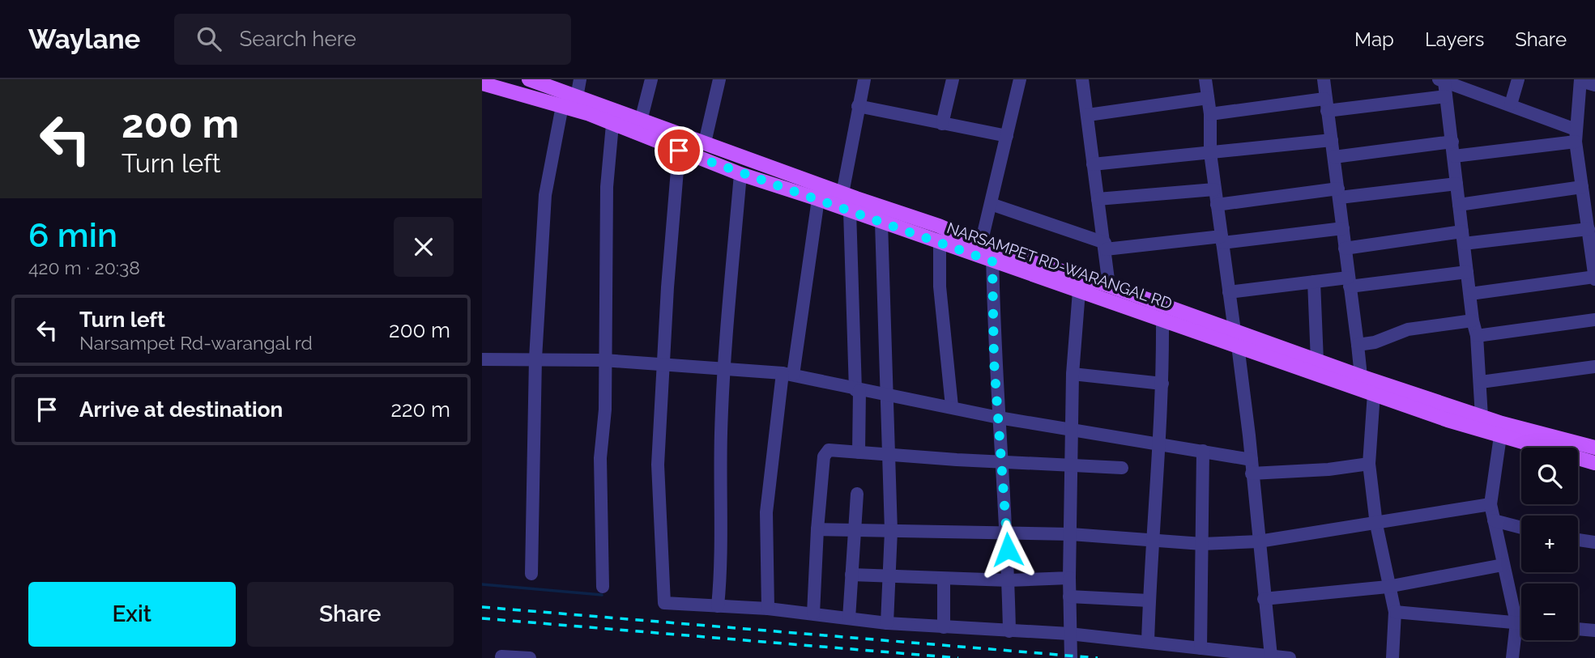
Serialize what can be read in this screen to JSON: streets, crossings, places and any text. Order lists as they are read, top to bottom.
{
  "streets": {
    "main road": ["NARSAMPET RD-WARANGAL RD"]
  },
  "page": {
    "header": "Waylane",
    "search": "Search here",
    "nav": ["Map", "Layers", "Share"],
    "turn": ["200 m", "Turn left"],
    "heading": ["6 min", "420 m · 20:38"],
    "list": [
      {
        "name": "Turn left",
        "note": "Narsampet Rd-warangal rd",
        "value": "200 m"
      },
      {
        "name": "Arrive at destination",
        "value": "220 m"
      }
    ],
    "map_buttons": ["+", "−"],
    "buttons": ["Exit", "Share"]
  }
}
